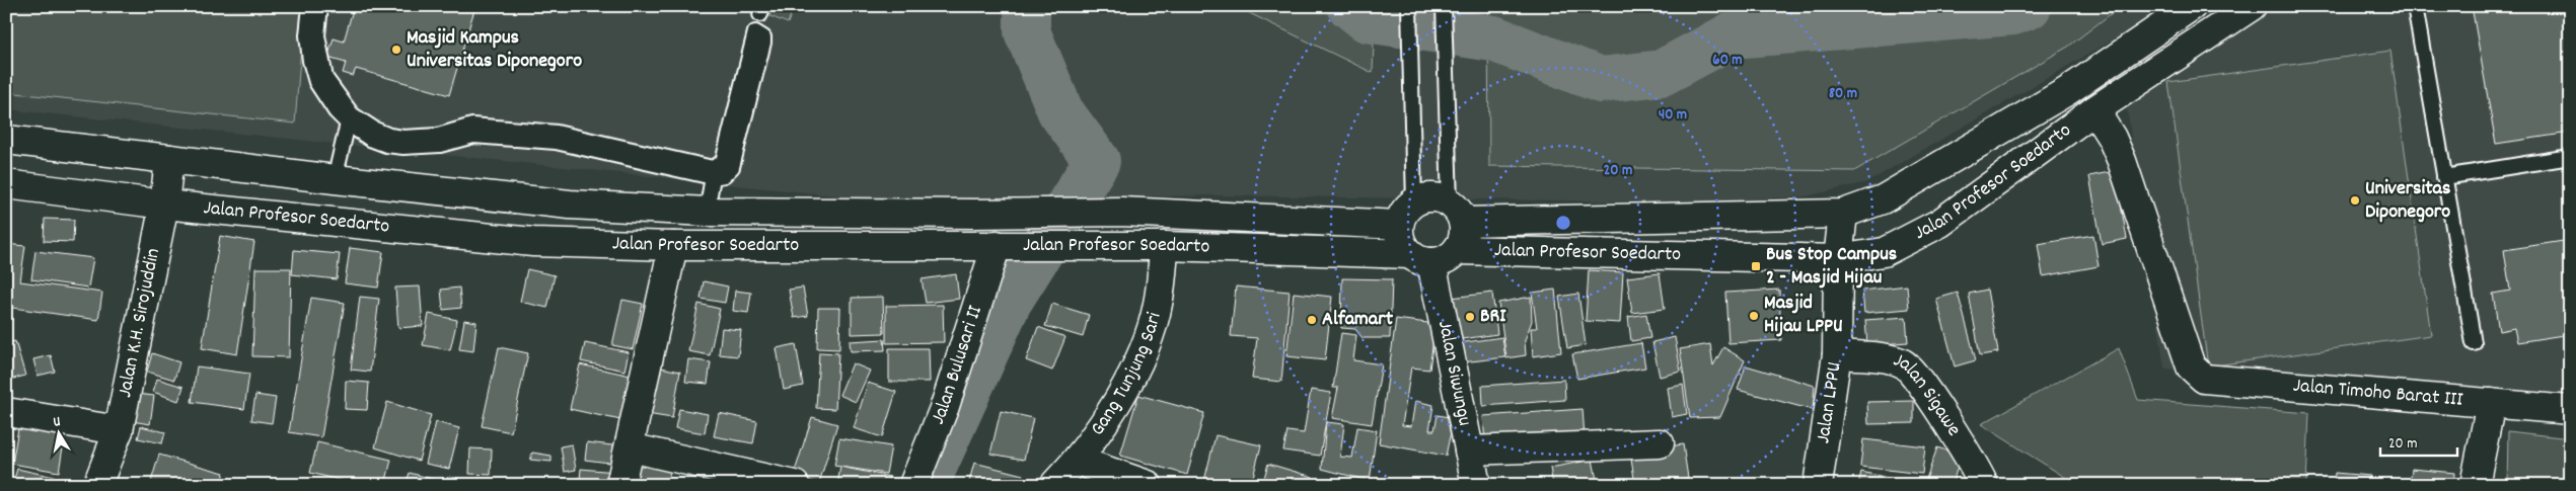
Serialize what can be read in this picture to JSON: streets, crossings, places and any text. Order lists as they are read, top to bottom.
{
  "streets": {
    "street": [
      "Jalan Profesor Soedarto",
      "Jalan K.H. Sirojuddin",
      "Jalan Bulusari II",
      "Gang Tunjung Sari",
      "Jalan Siwungu",
      "Jalan Timoho Barat III",
      "Jalan Sigawe",
      "Jalan LPPU"
    ]
  },
  "crossings": [
    ["Jalan Profesor Soedarto", "Jalan K.H. Sirojuddin"],
    ["Jalan Profesor Soedarto", "Jalan Bulusari II"],
    ["Jalan Profesor Soedarto", "Gang Tunjung Sari"],
    ["Jalan Profesor Soedarto", "Jalan Siwungu"],
    ["Jalan Profesor Soedarto", "Jalan Timoho Barat III"],
    ["Jalan Profesor Soedarto", "Jalan LPPU"],
    ["Jalan Sigawe", "Jalan LPPU"]
  ],
  "places": {
    "other": [
      "Masjid Kampus Universitas Diponegoro",
      "Universitas Diponegoro",
      "Masjid Hijau LPPU",
      "BRI",
      "Alfamart"
    ],
    "transit": ["Bus Stop Campus 2 - Masjid Hijau"]
  },
  "scale_bar": "20 m",
  "north": "top",
  "rings": [
    "60 m",
    "80 m",
    "40 m",
    "20 m"
  ]
}
